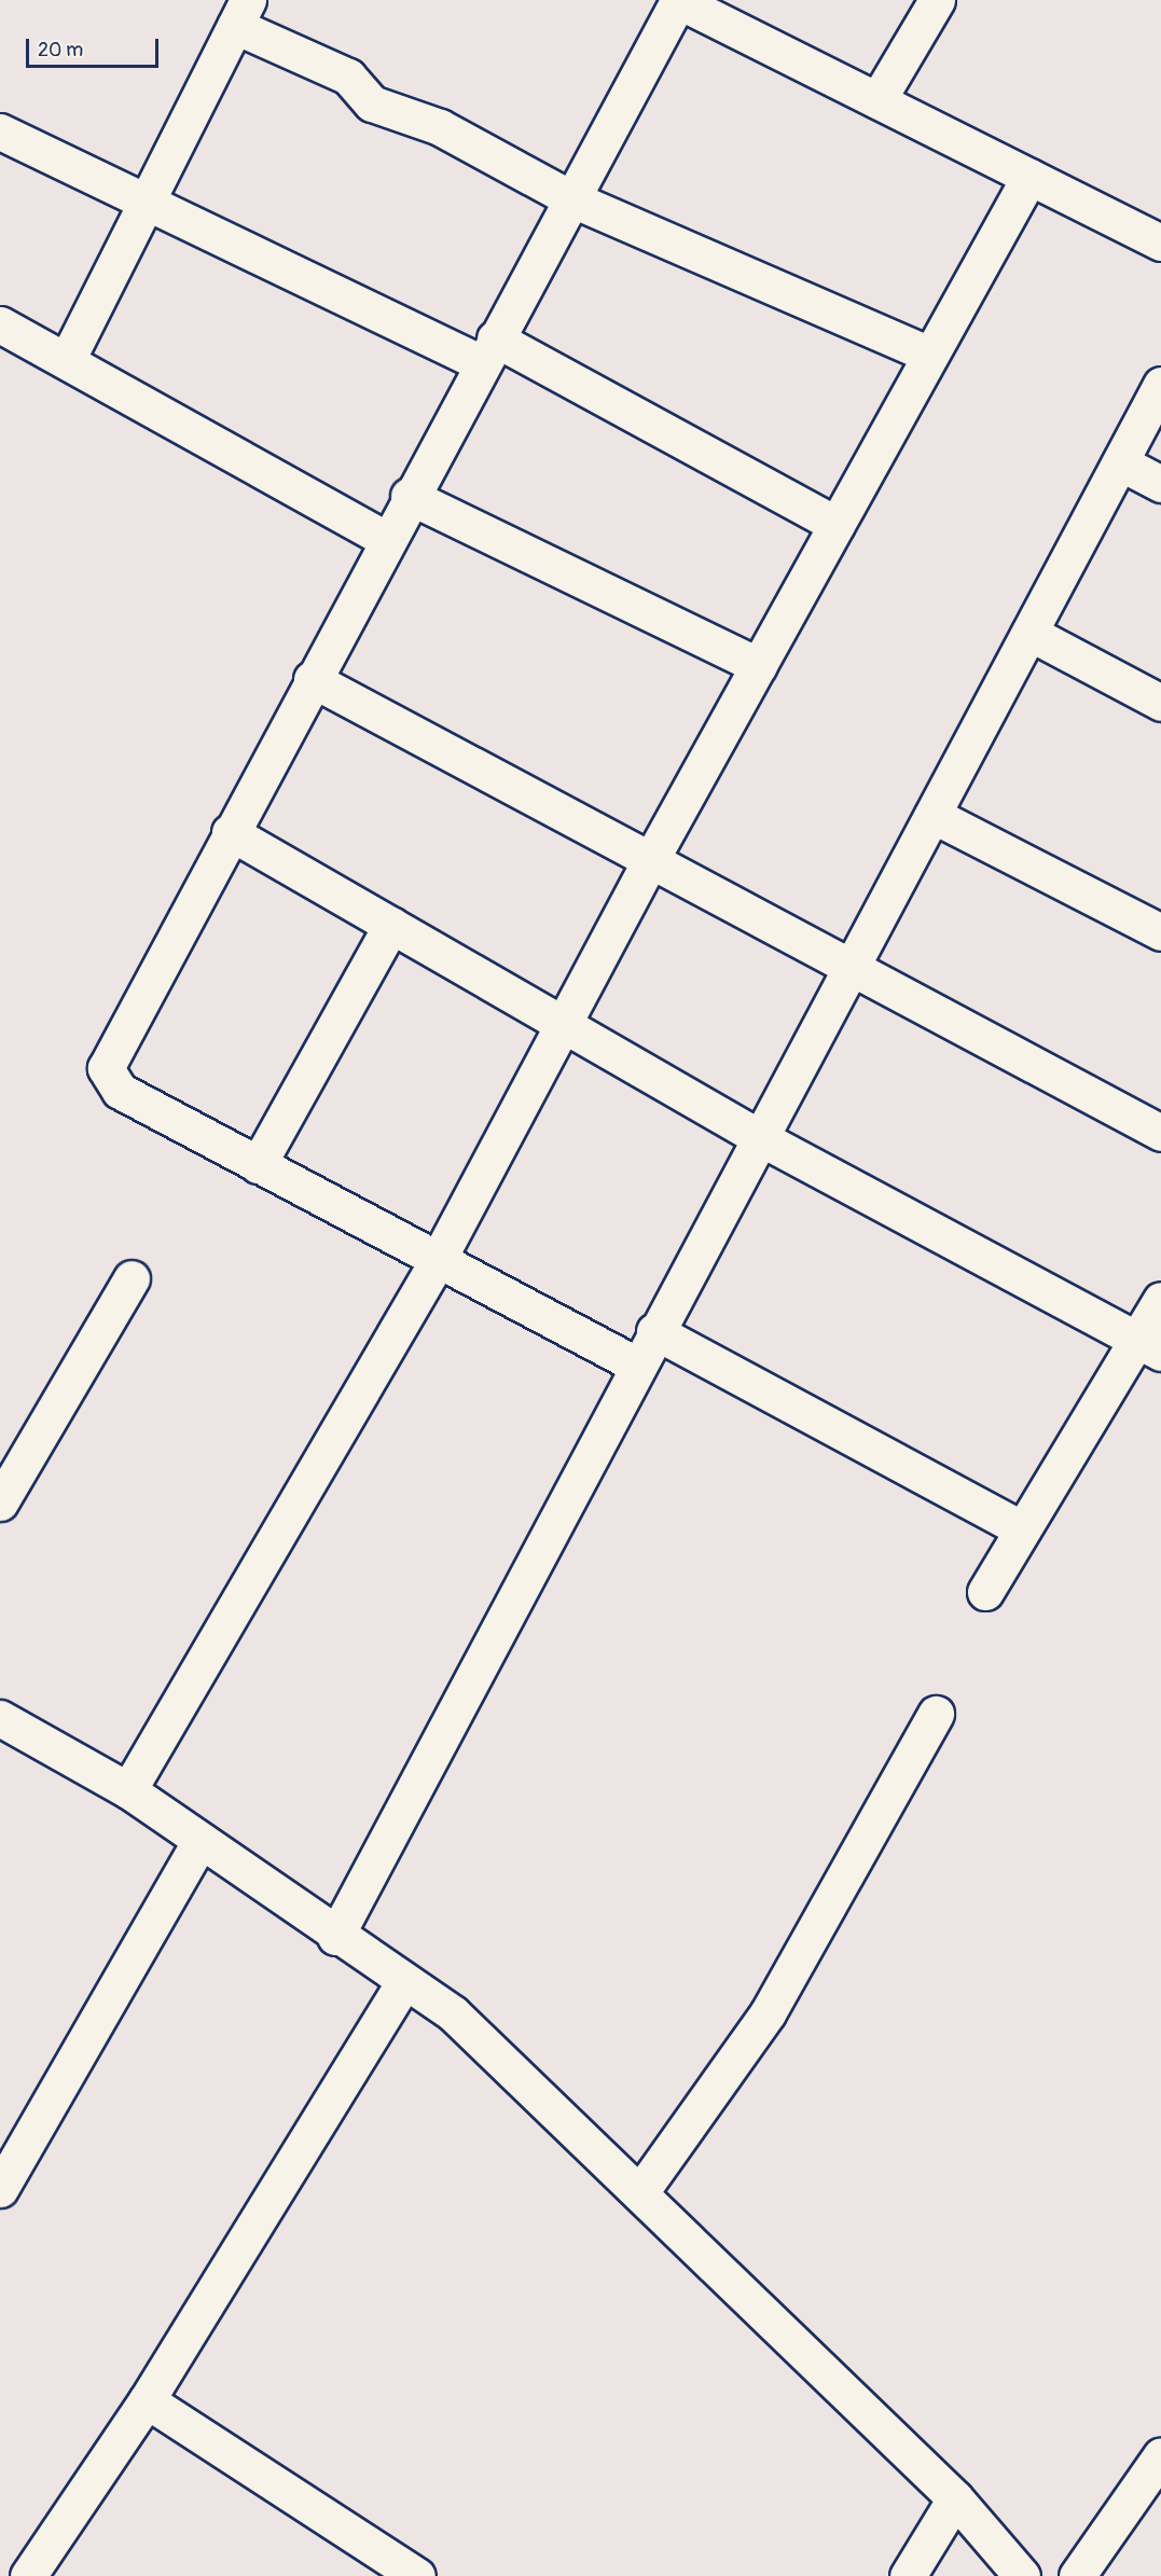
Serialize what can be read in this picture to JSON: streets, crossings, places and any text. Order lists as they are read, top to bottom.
{
  "scale_bar": "20 m"
}
